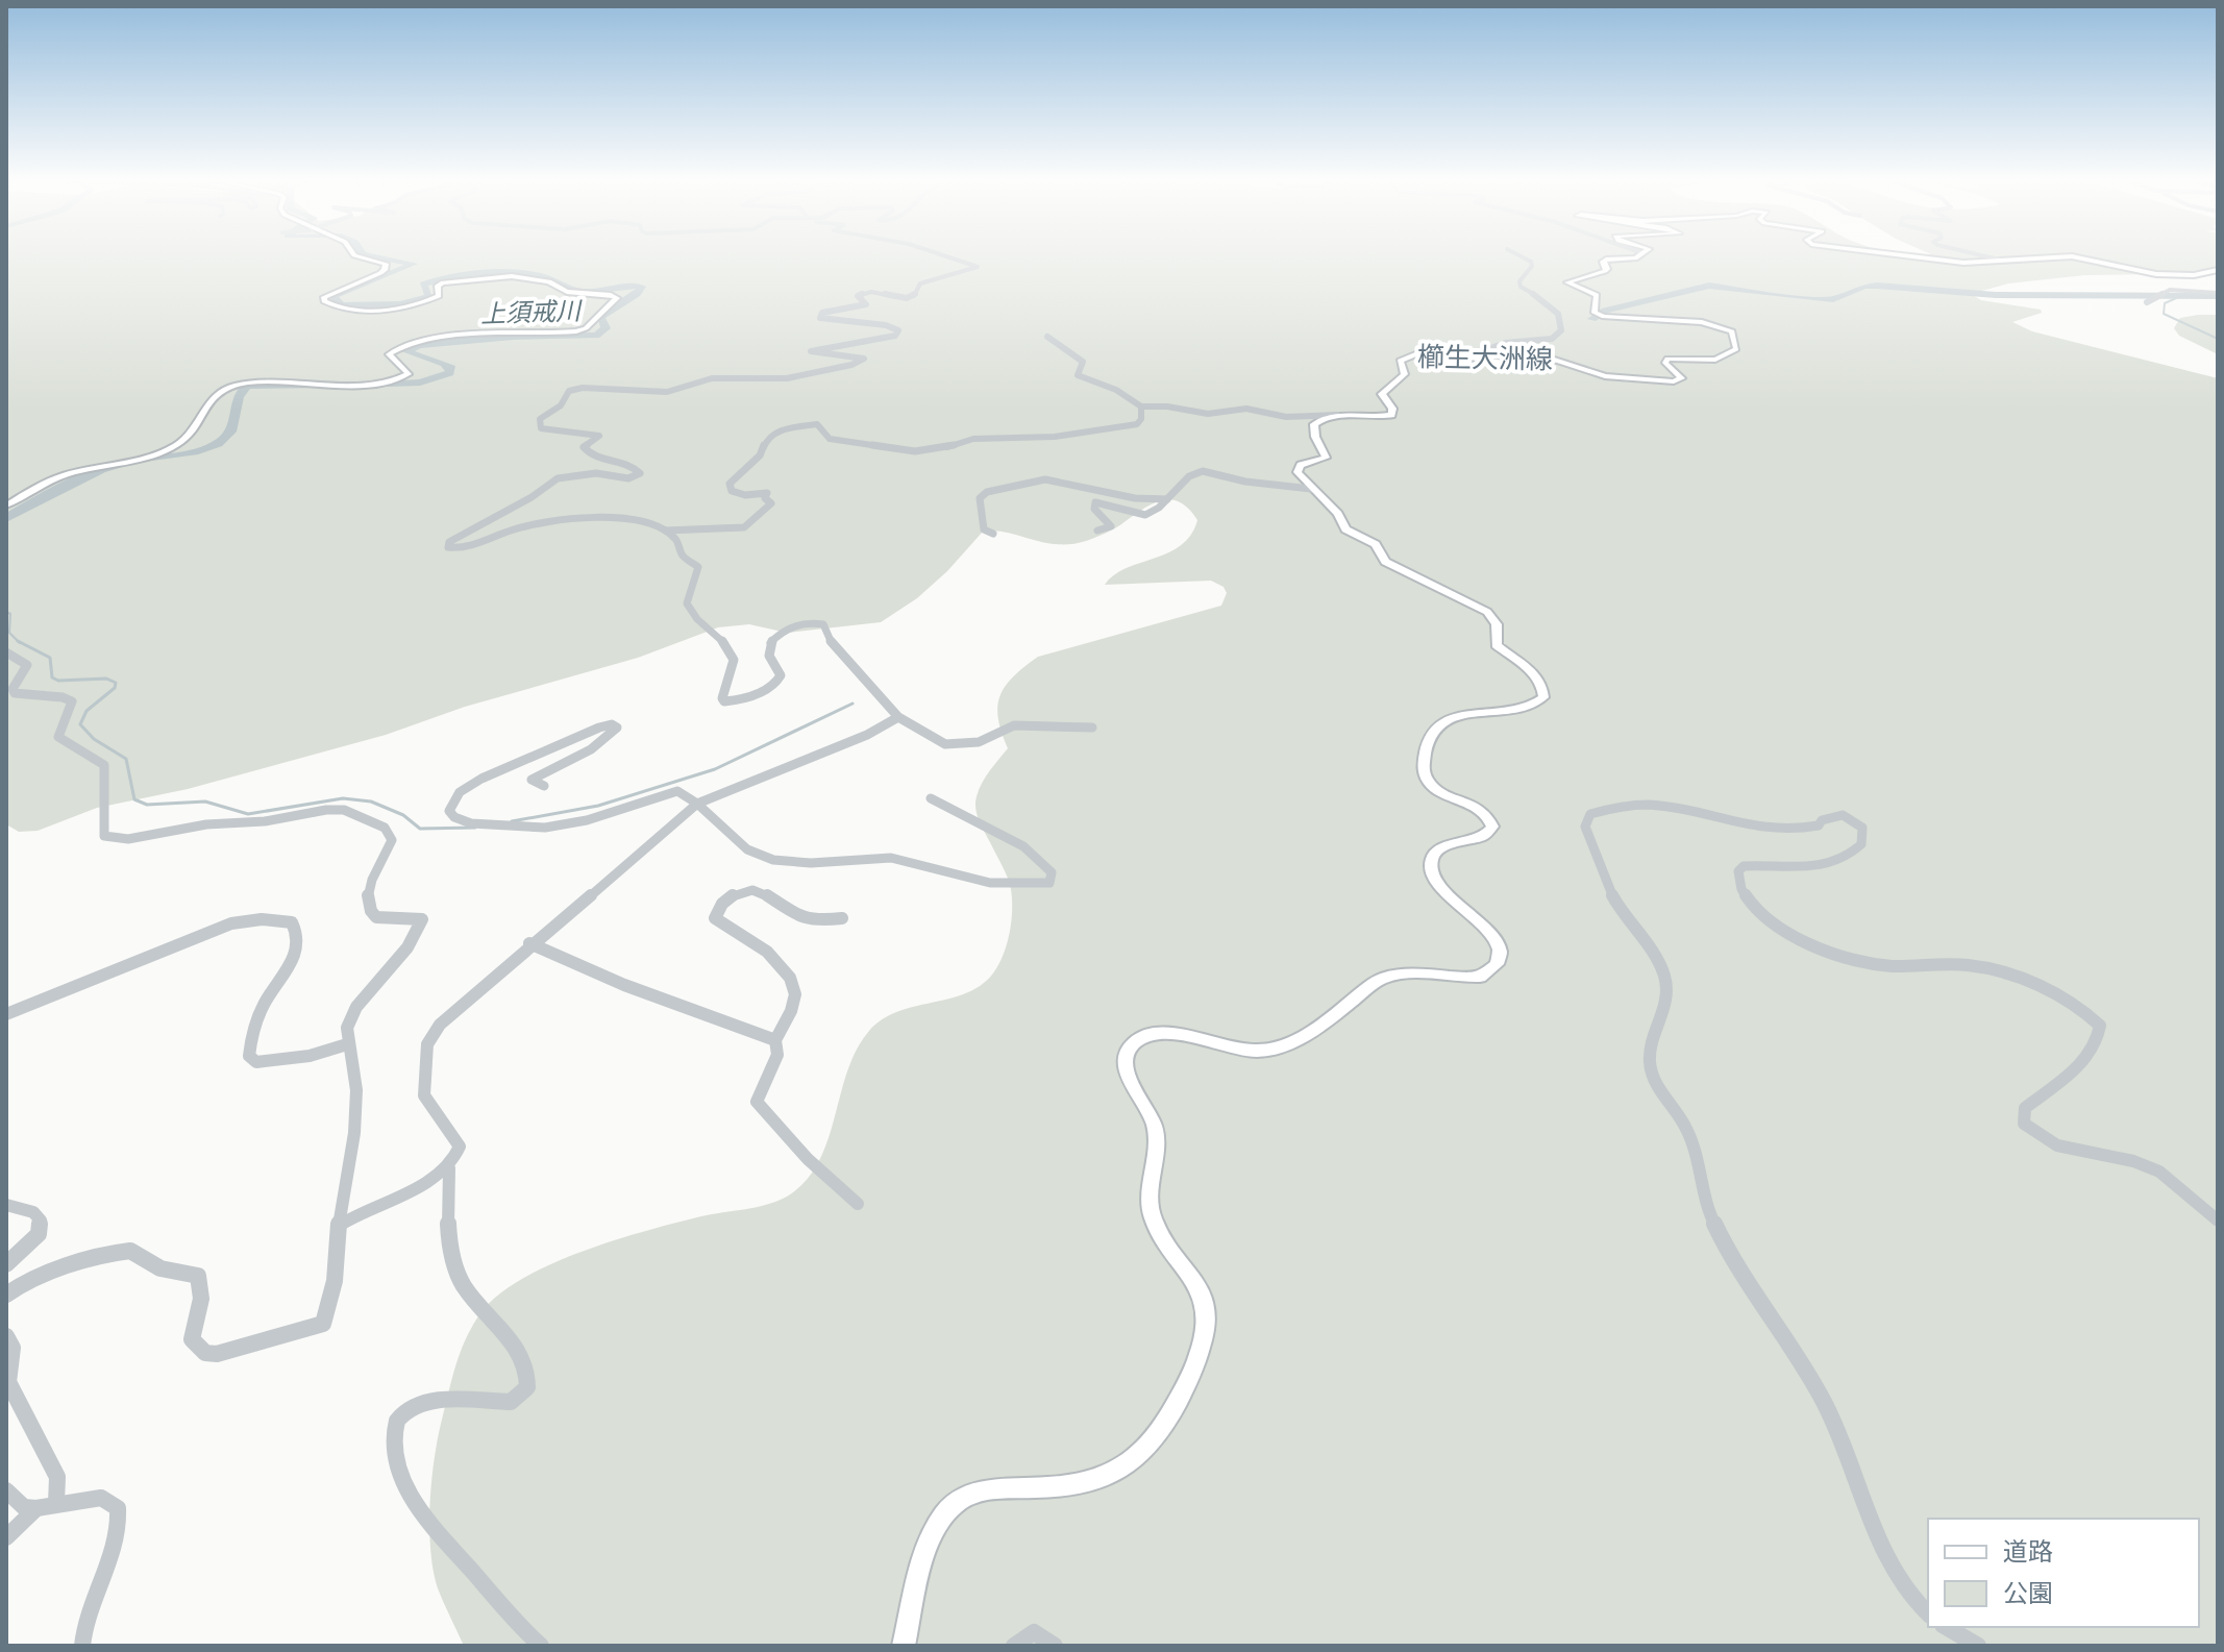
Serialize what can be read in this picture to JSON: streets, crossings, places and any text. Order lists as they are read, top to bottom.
{
  "streets": {
    "main road": ["櫛生大洲線"]
  },
  "water": ["上須戒川"],
  "legend": ["道路", "公園"]
}
